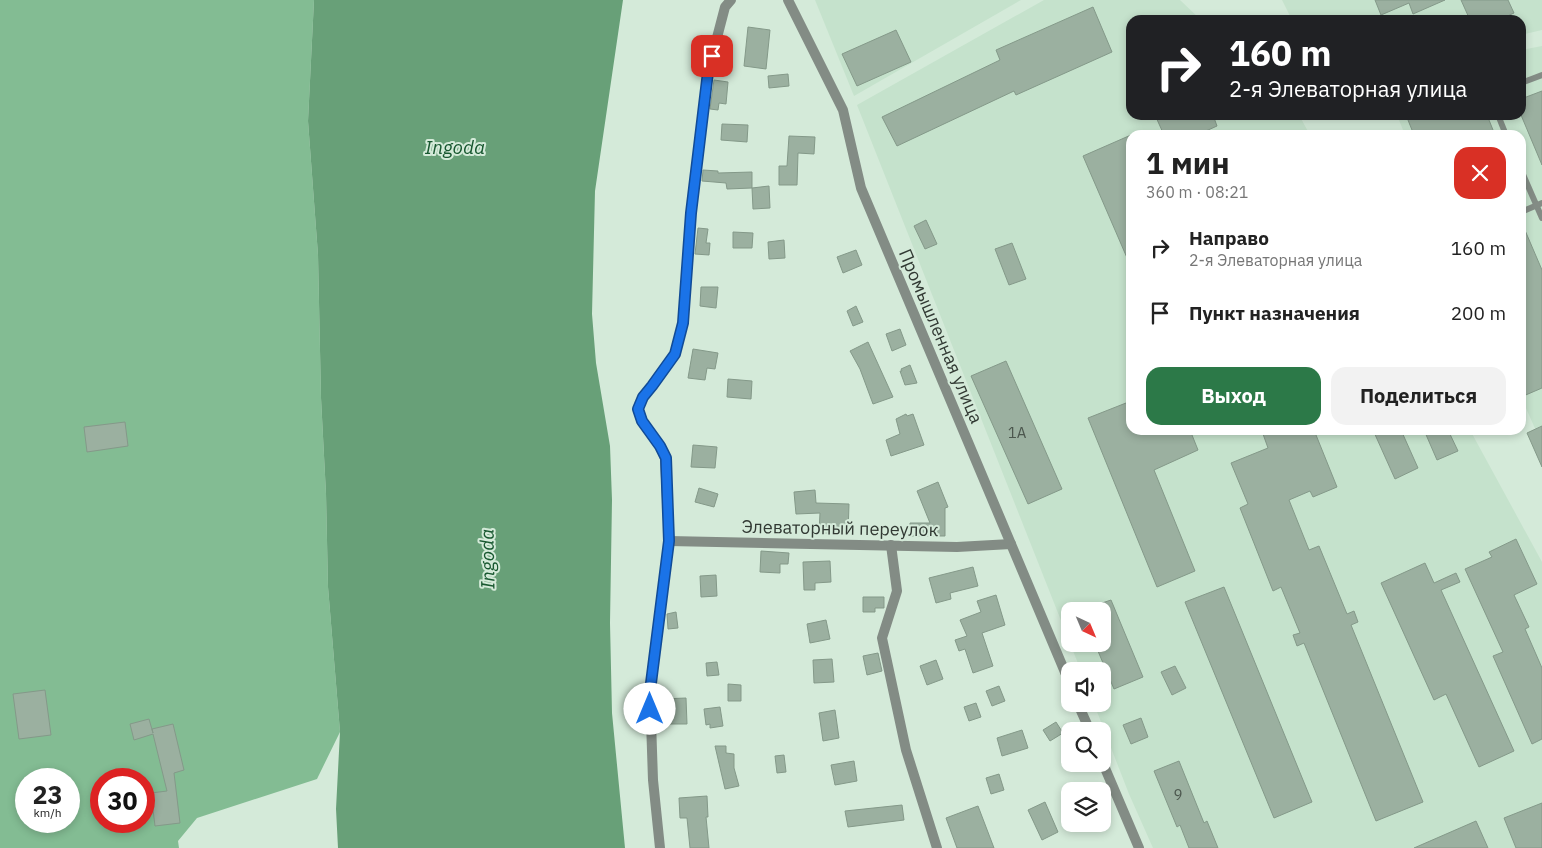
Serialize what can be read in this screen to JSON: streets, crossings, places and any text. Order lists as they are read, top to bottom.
{
  "streets": {
    "street": ["Промышленная улица", "Элеваторный переулок"]
  },
  "crossings": [
    ["Промышленная улица", "Элеваторный переулок"]
  ],
  "water": ["Ingoda"],
  "house_numbers": ["1А", "9"],
  "north": "bottom right",
  "page": {
    "turn": ["160 m", "2-я Элеваторная улица"],
    "heading": ["1 мин", "360 m · 08:21"],
    "list": [
      {
        "name": "Направо",
        "note": "2-я Элеваторная улица",
        "value": "160 m"
      },
      {
        "name": "Пункт назначения",
        "value": "200 m"
      }
    ],
    "buttons": ["Выход", "Поделиться"],
    "speed": "23 km/h",
    "limit": "30"
  }
}
